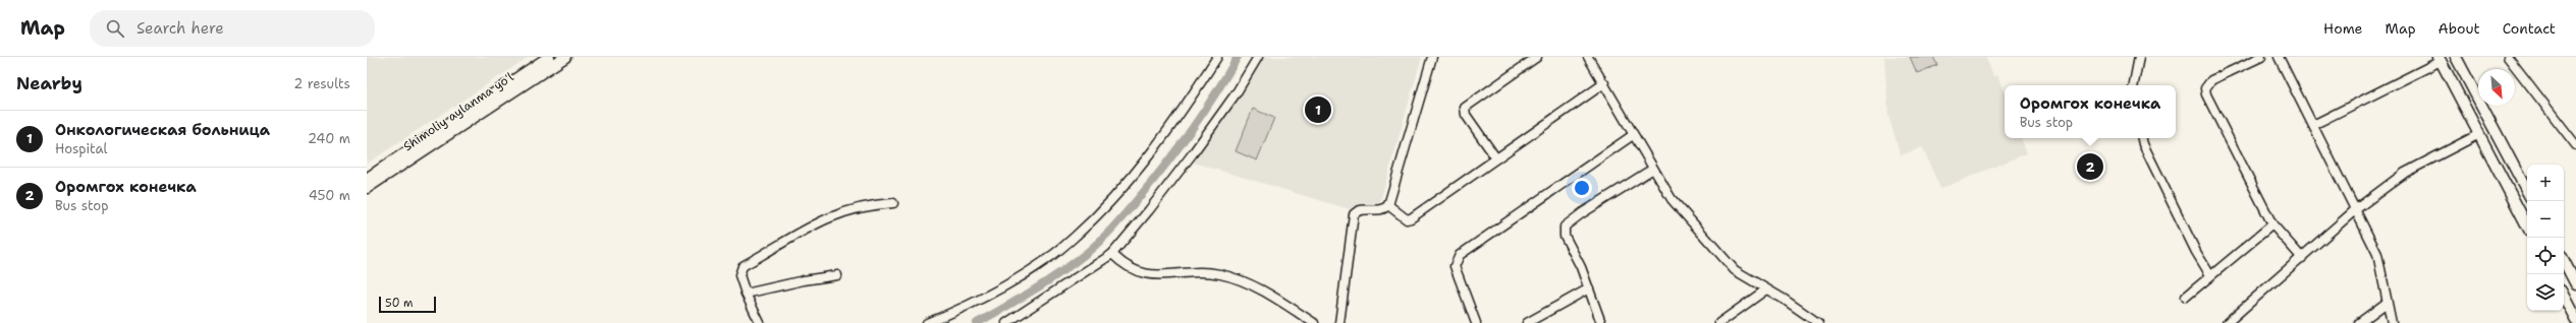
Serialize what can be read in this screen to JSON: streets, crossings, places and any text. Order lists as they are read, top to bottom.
{
  "streets": {
    "main road": ["Shimoliy aylanma yoʻl"]
  },
  "scale_bar": "50 m",
  "north": "bottom right",
  "page": {
    "header": "Map",
    "search": "Search here",
    "nav": [
      "Home",
      "Map",
      "About",
      "Contact"
    ],
    "heading": ["Nearby", "2 results"],
    "popup": ["Оромгох конечка", "Bus stop"],
    "pins": ["1", "2"],
    "list": [
      {
        "mark": "1",
        "name": "Онкологическая больница",
        "note": "Hospital",
        "value": "240 m"
      },
      {
        "mark": "2",
        "name": "Оромгох конечка",
        "note": "Bus stop",
        "value": "450 m"
      }
    ],
    "map_buttons": ["+", "−"],
    "scale": "50 m"
  }
}
